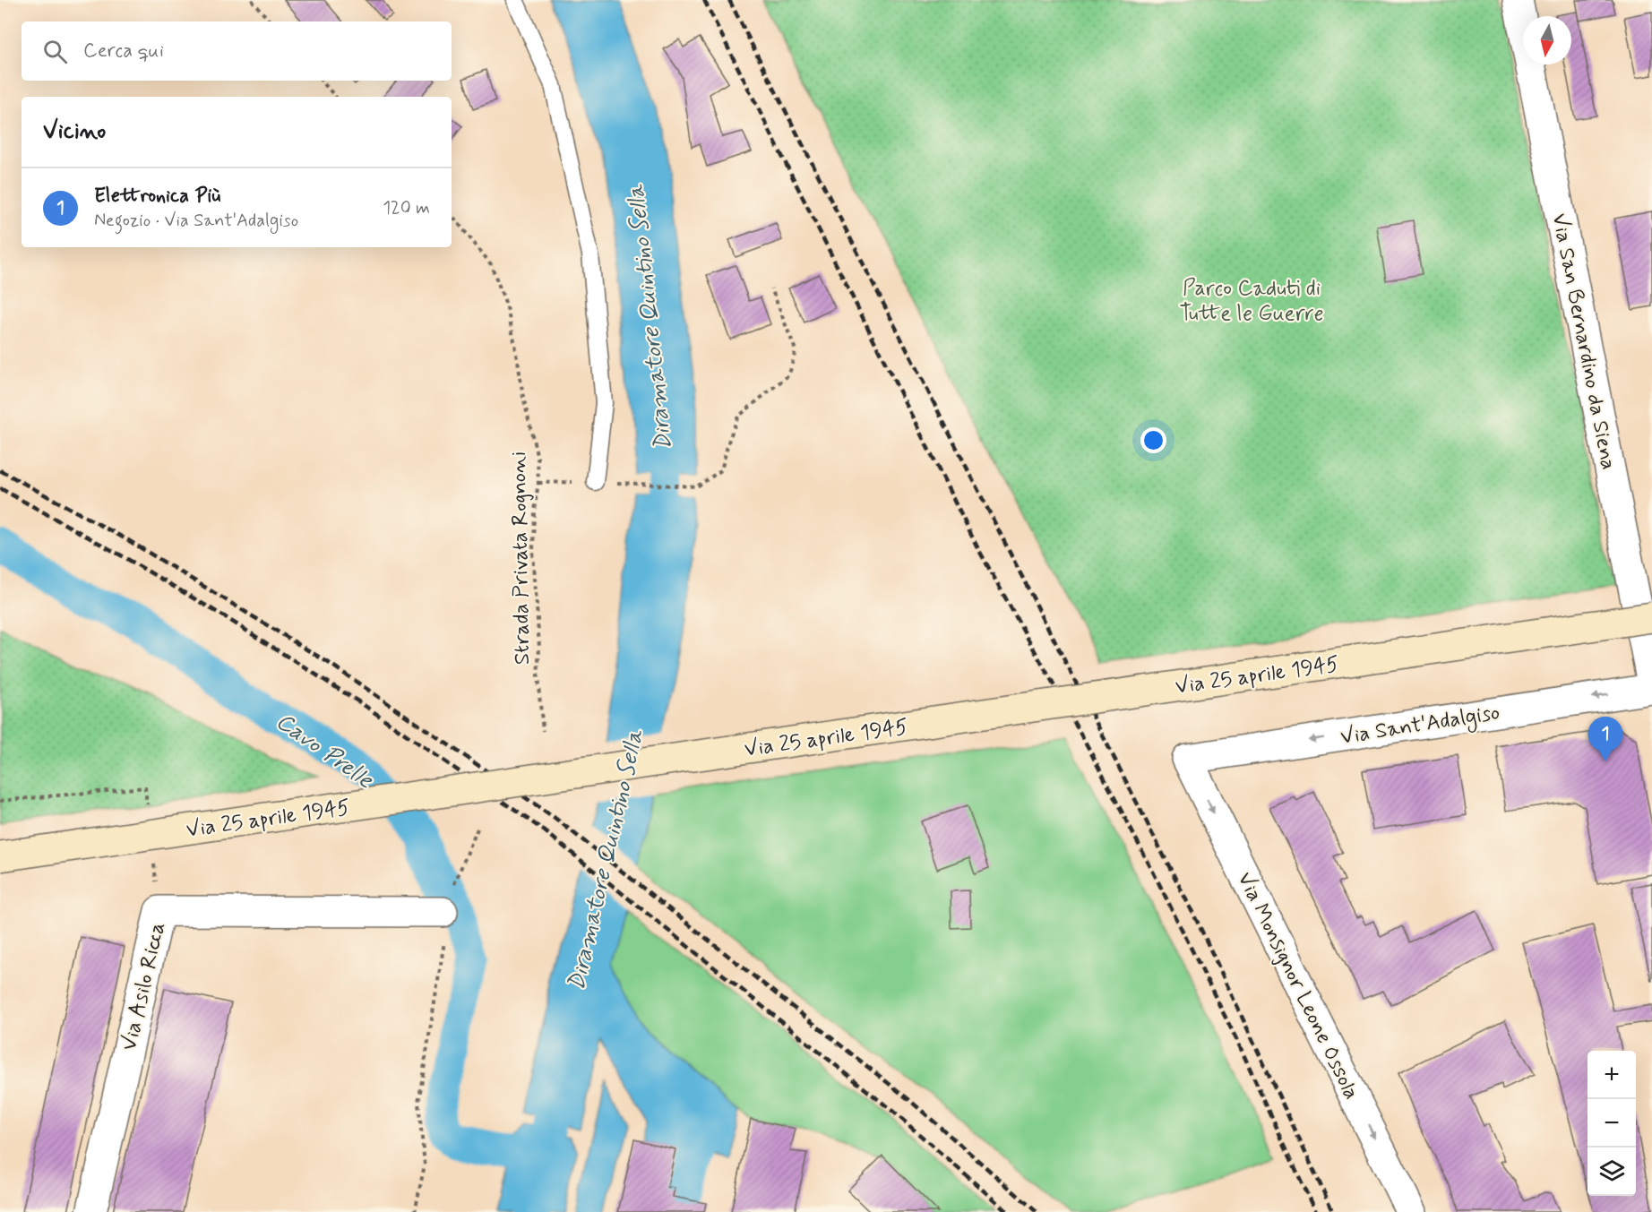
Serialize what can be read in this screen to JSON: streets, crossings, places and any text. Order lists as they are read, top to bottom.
{
  "streets": {
    "street": [
      "Via San Bernardino da Siena",
      "Via 25 aprile 1945",
      "Via Sant'Adalgiso",
      "Via Monsignor Leone Ossola",
      "Via Asilo Ricca"
    ],
    "path": ["Strada Privata Rognoni"]
  },
  "crossings": [
    ["Via Sant'Adalgiso", "Via Monsignor Leone Ossola"]
  ],
  "one_way": ["Via Sant'Adalgiso", "Via Monsignor Leone Ossola"],
  "water": ["Diramatore Quintino Sella", "Cavo Prelle"],
  "parks": ["Parco Caduti di Tutte le Guerre"],
  "north": "bottom",
  "page": {
    "search": "Cerca qui",
    "heading": "Vicino",
    "list": [
      {
        "mark": "1",
        "name": "Elettronica Più",
        "note": "Negozio · Via Sant'Adalgiso",
        "value": "120 m"
      }
    ],
    "pins": "1",
    "map_buttons": ["+", "−"]
  }
}
